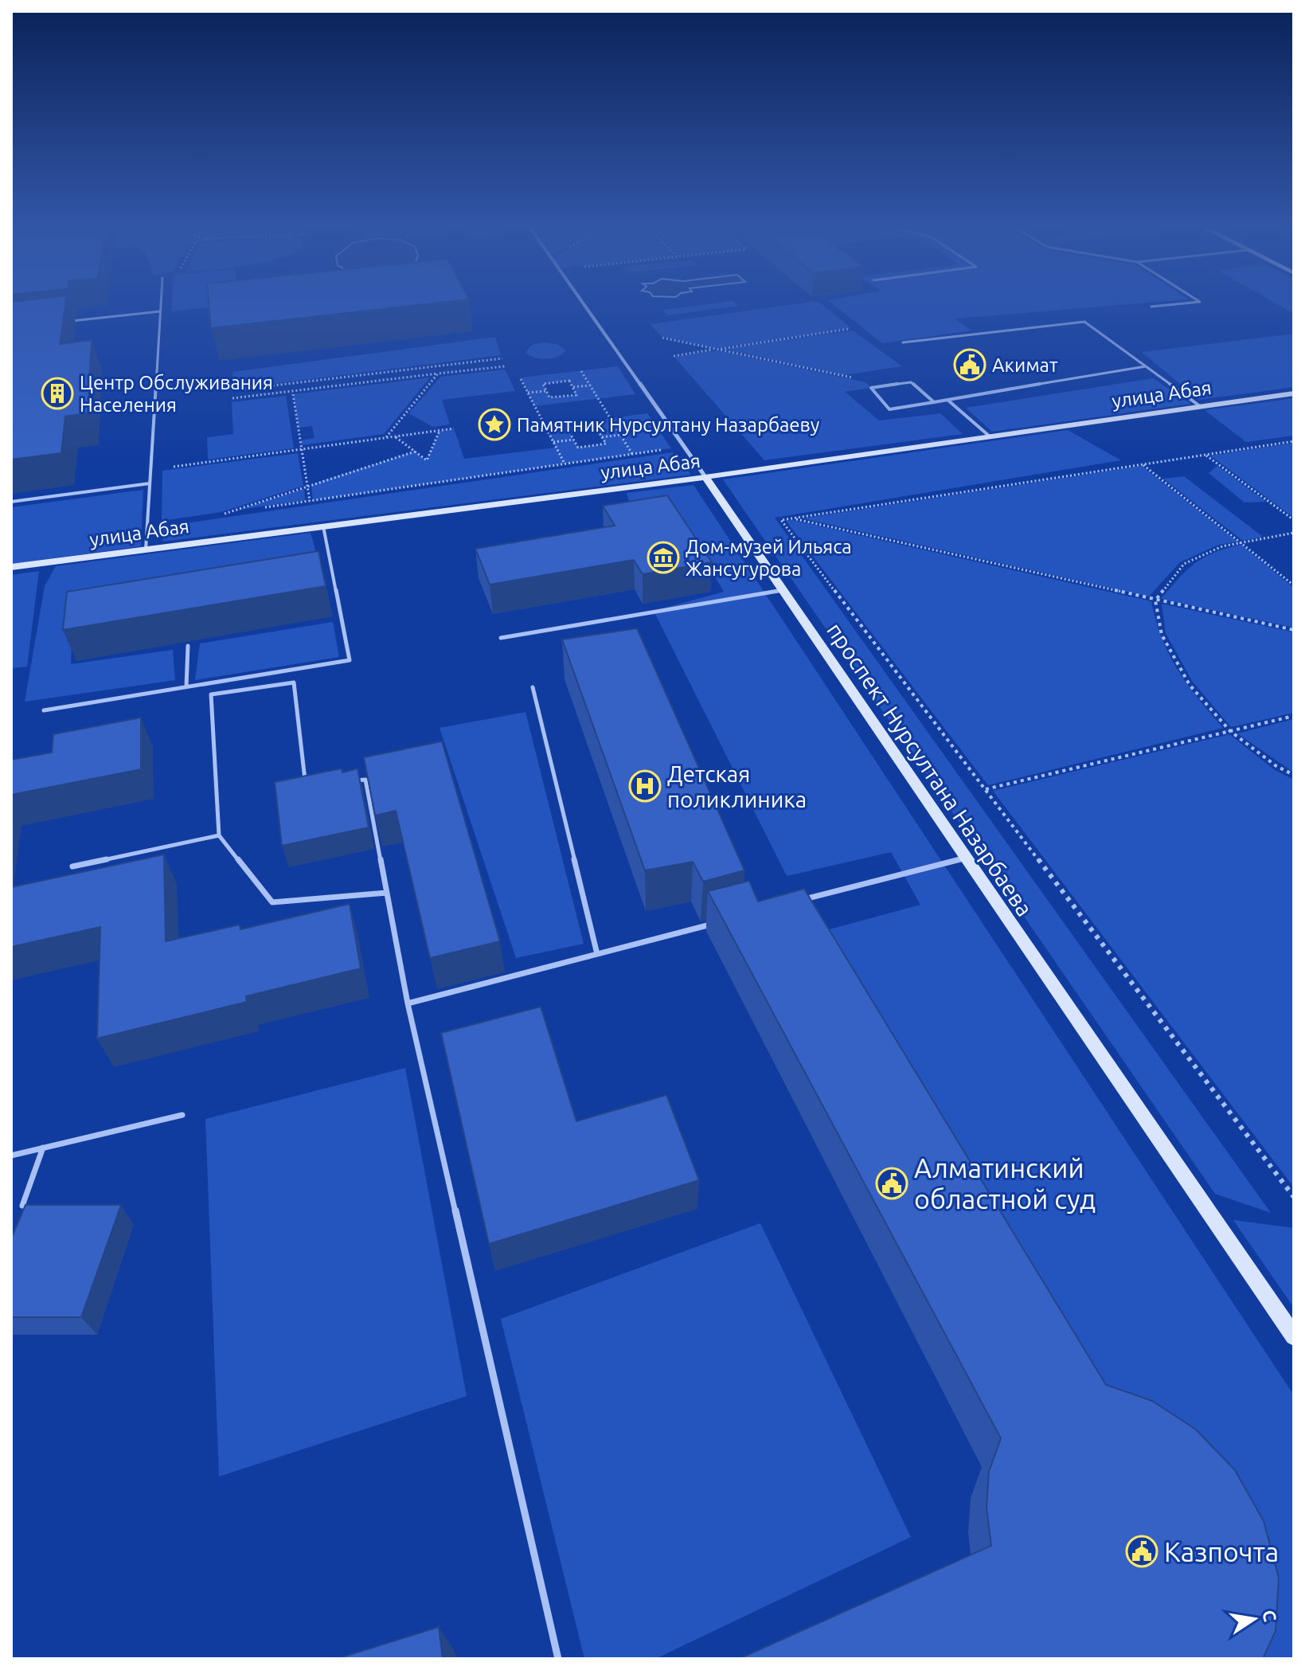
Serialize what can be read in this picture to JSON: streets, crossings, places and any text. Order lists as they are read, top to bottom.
{
  "streets": {
    "main road": ["улица Абая", "проспект Нурсултана Назарбаева"]
  },
  "crossings": [
    ["улица Абая", "проспект Нурсултана Назарбаева"]
  ],
  "places": {
    "public building": ["Акимат", "Алматинский областной суд", "Казпочта"],
    "building": ["Центр Обслуживания Населения"],
    "place": ["Памятник Нурсултану Назарбаеву"],
    "museum": ["Дом-музей Ильяса Жансугурова"],
    "hospital": ["Детская поликлиника"]
  },
  "north": "right"
}
